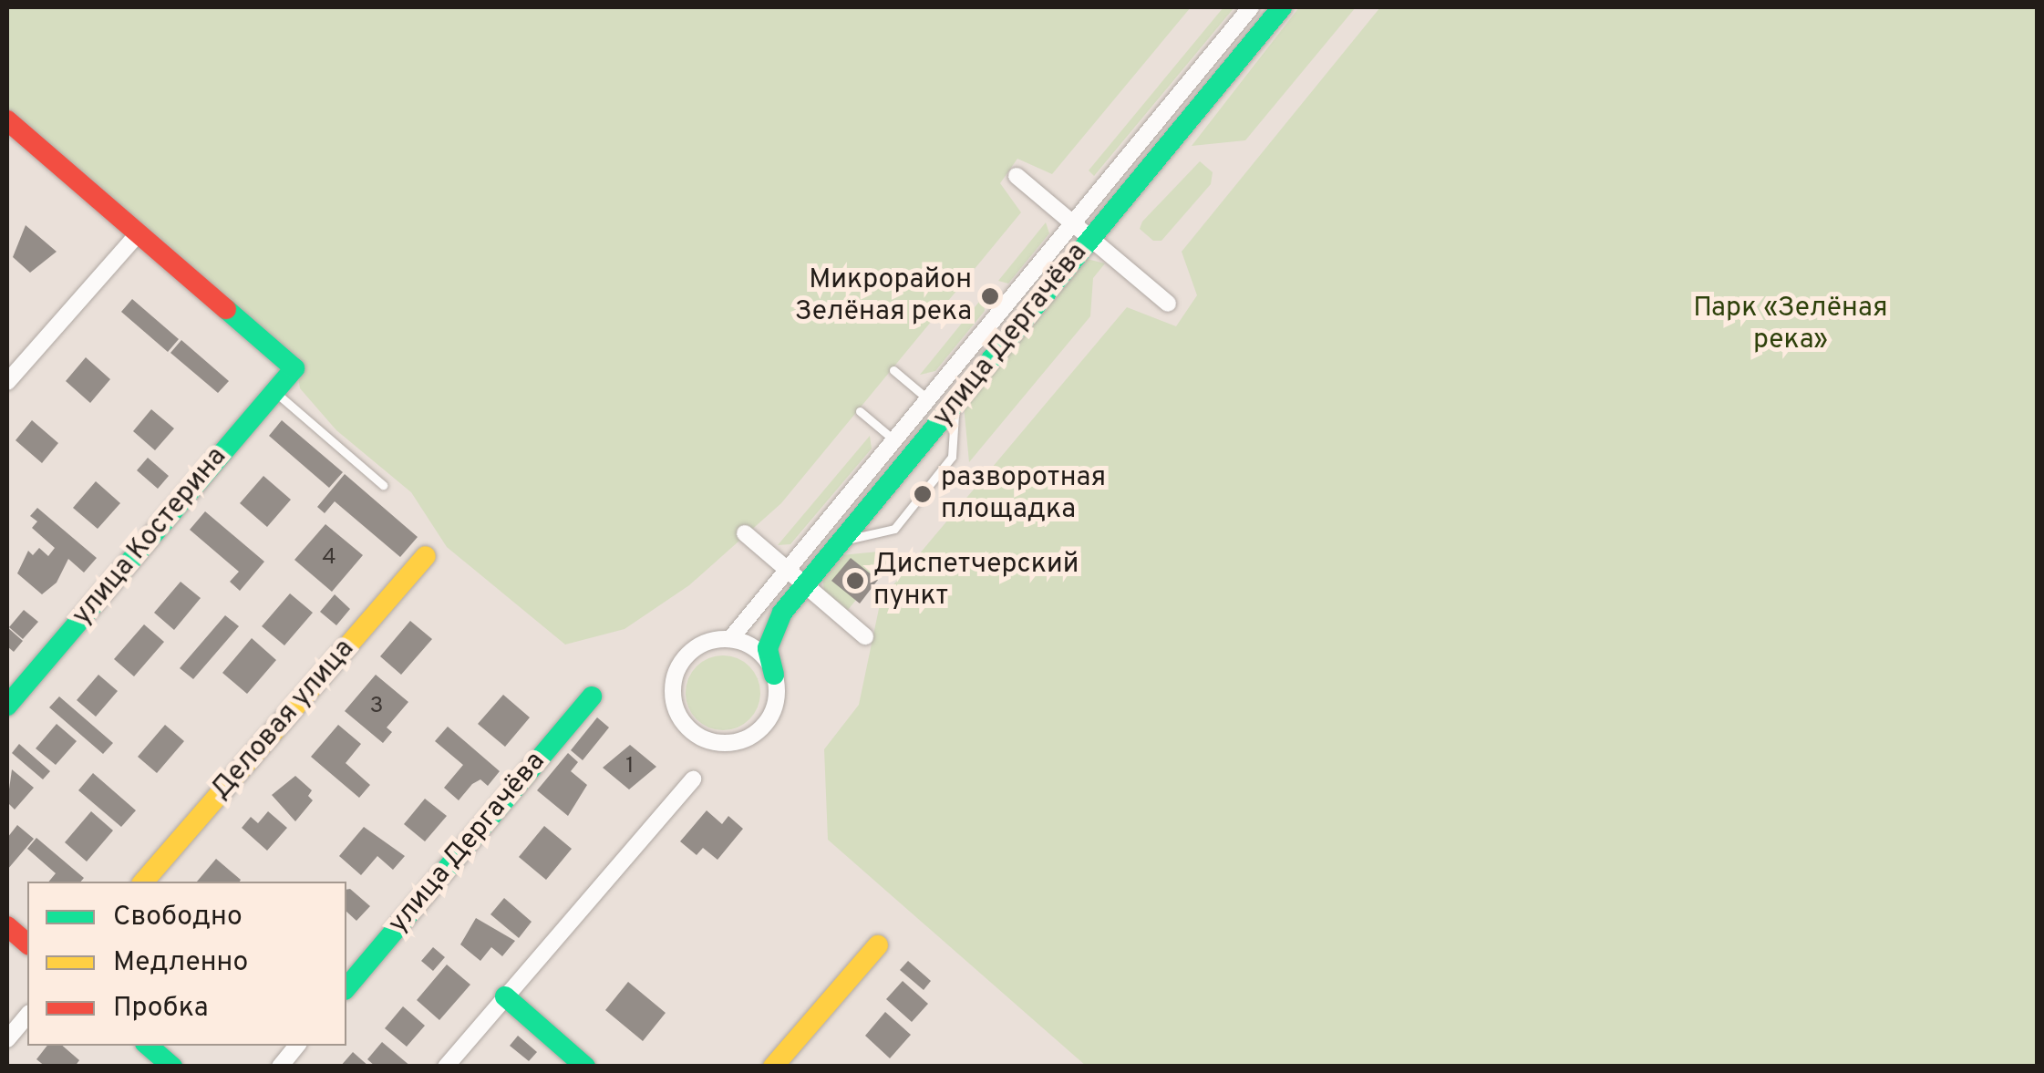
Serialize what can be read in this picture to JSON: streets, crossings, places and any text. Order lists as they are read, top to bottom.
{
  "streets": {
    "street": ["улица Дергачёва", "улица Костерина", "Деловая улица"]
  },
  "parks": ["Парк «Зелёная река»"],
  "places": ["Микрорайон Зелёная река", "разворотная площадка", "Диспетчерский пункт"],
  "house_numbers": ["4", "3", "1"],
  "legend": ["Свободно", "Медленно", "Пробка"]
}
